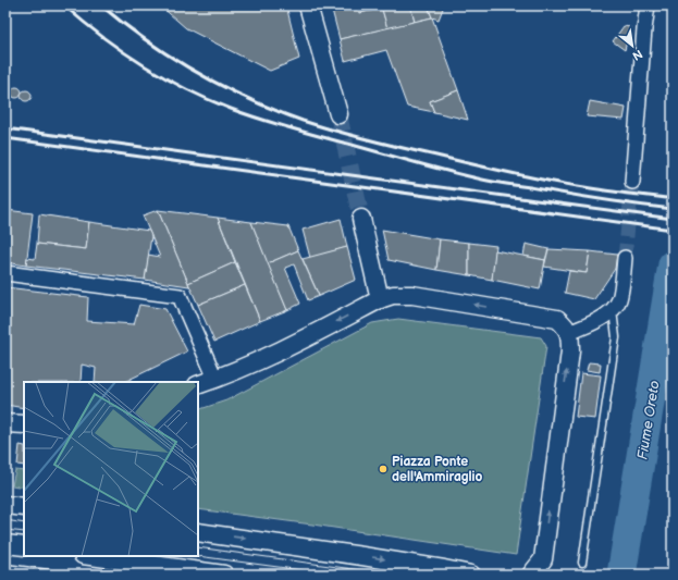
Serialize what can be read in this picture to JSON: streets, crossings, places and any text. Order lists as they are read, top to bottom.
{
  "water": ["Fiume Oreto"],
  "places": ["Piazza Ponte dell'Ammiraglio"],
  "north": "bottom right"
}
